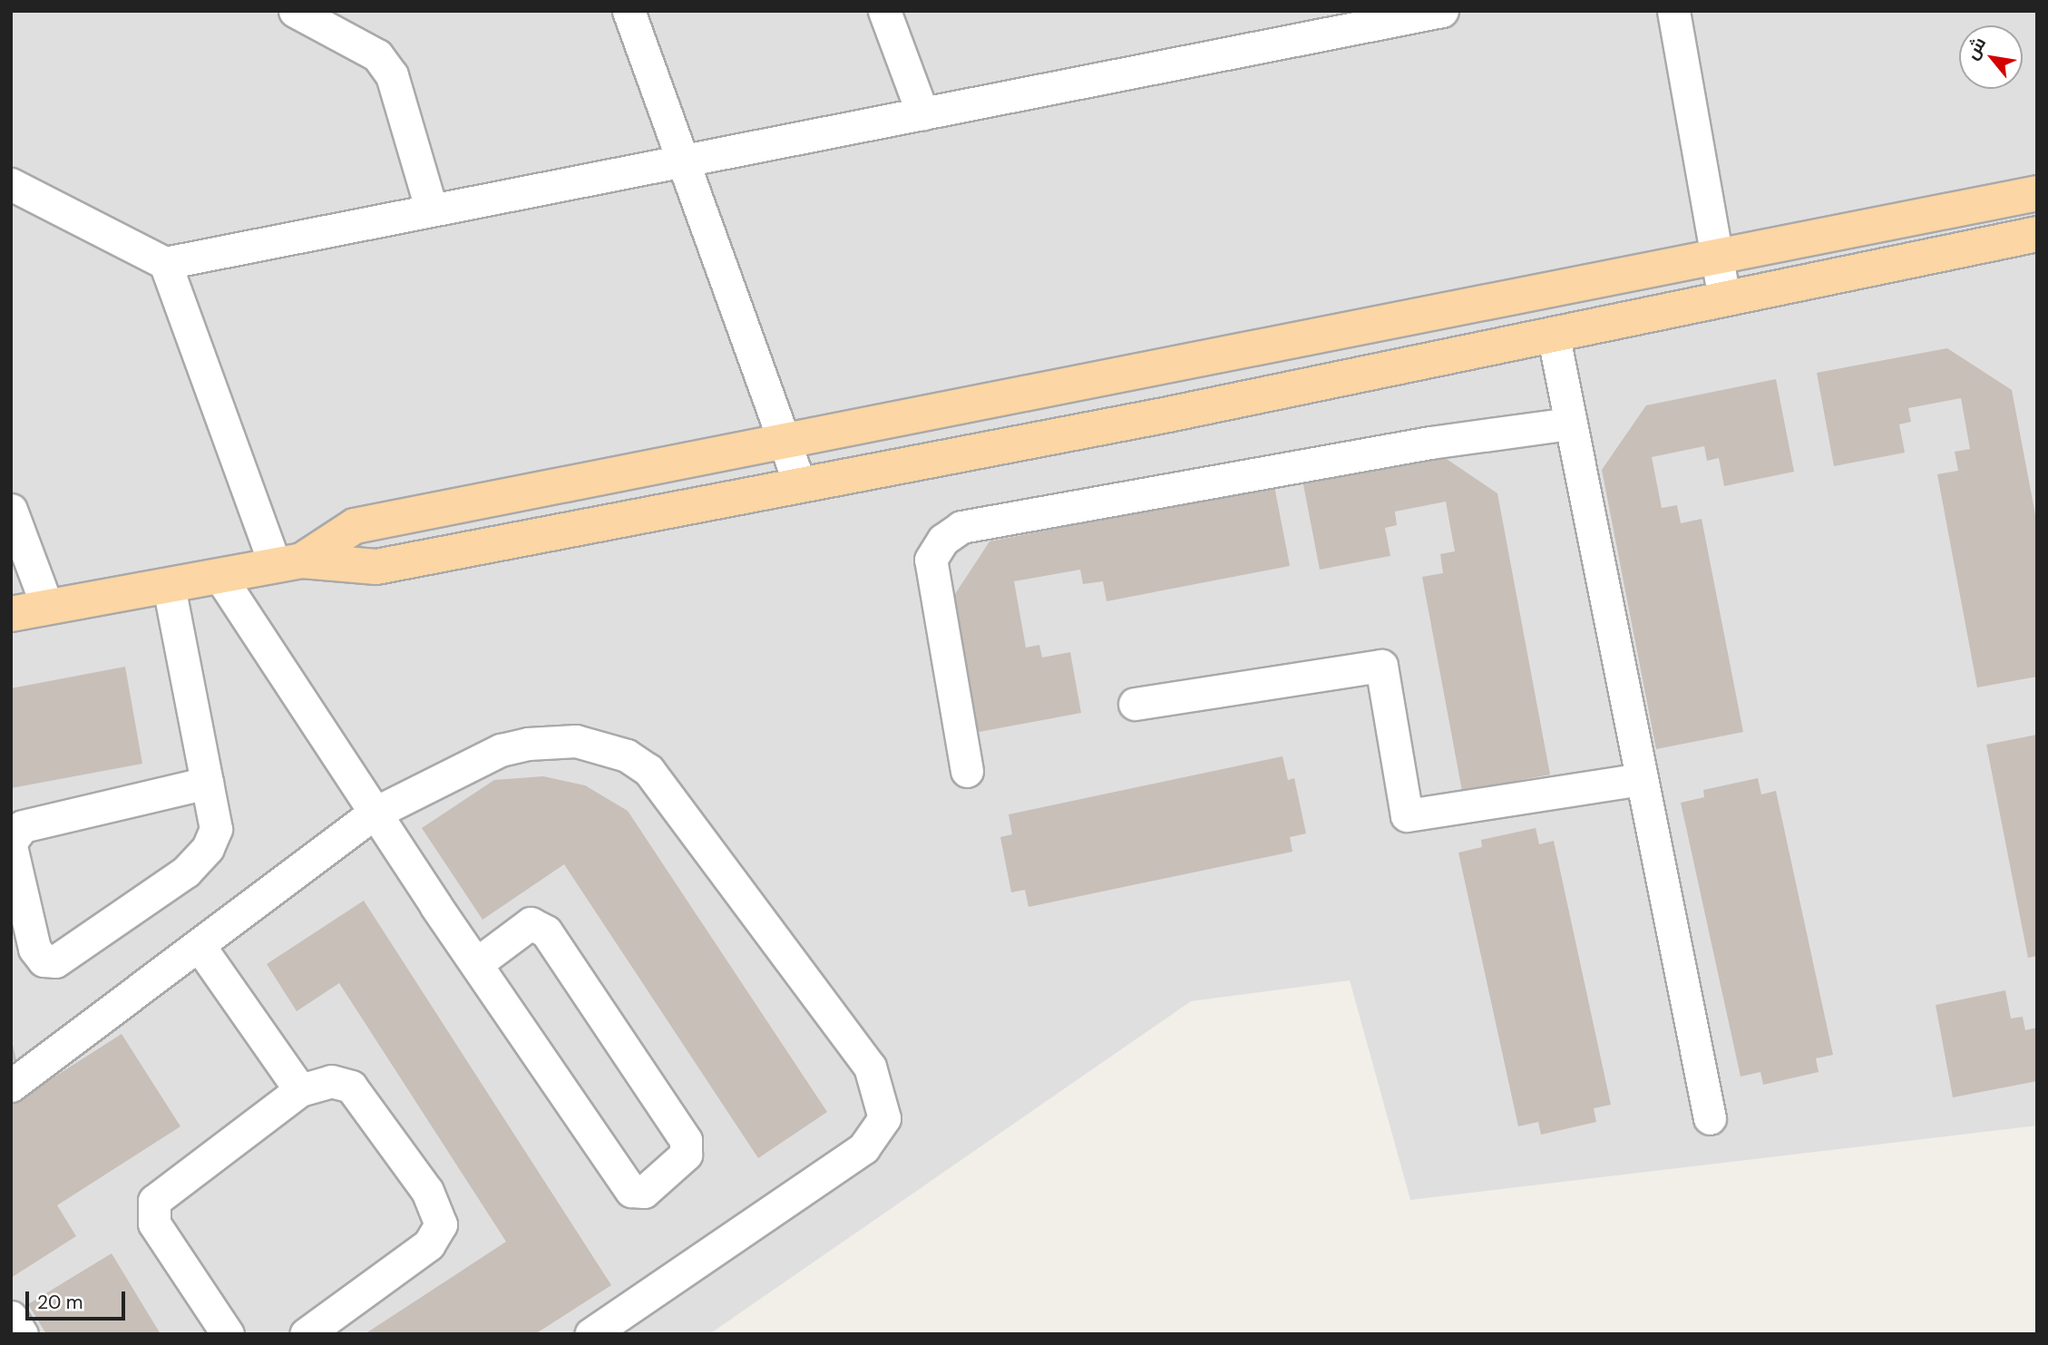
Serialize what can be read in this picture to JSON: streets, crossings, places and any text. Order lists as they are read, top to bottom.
{
  "scale_bar": "20 m",
  "north": "top left"
}
